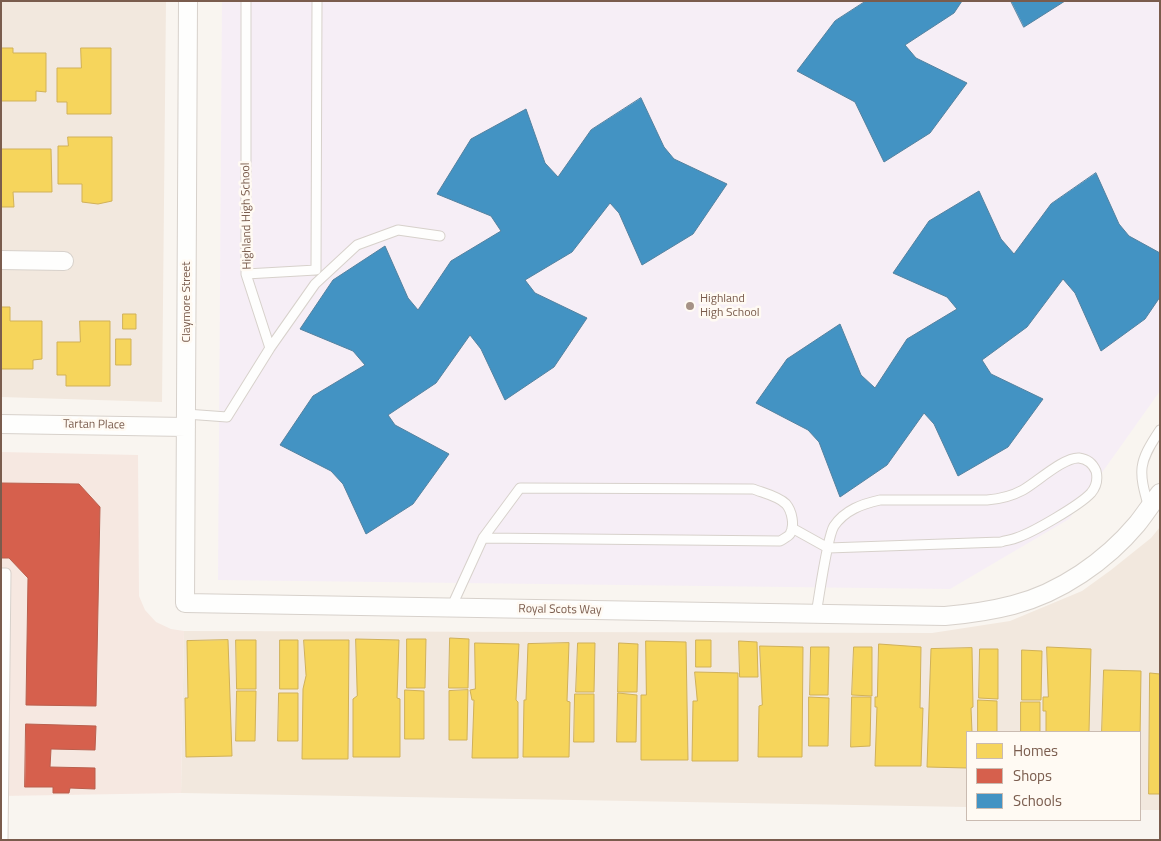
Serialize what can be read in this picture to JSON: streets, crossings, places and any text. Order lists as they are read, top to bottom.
{
  "streets": {
    "street": ["Claymore Street", "Tartan Place", "Royal Scots Way"],
    "lane": ["Highland High School"]
  },
  "crossings": [
    ["Claymore Street", "Tartan Place"],
    ["Claymore Street", "Royal Scots Way"]
  ],
  "places": ["Highland High School"],
  "legend": ["Homes", "Shops", "Schools"]
}
